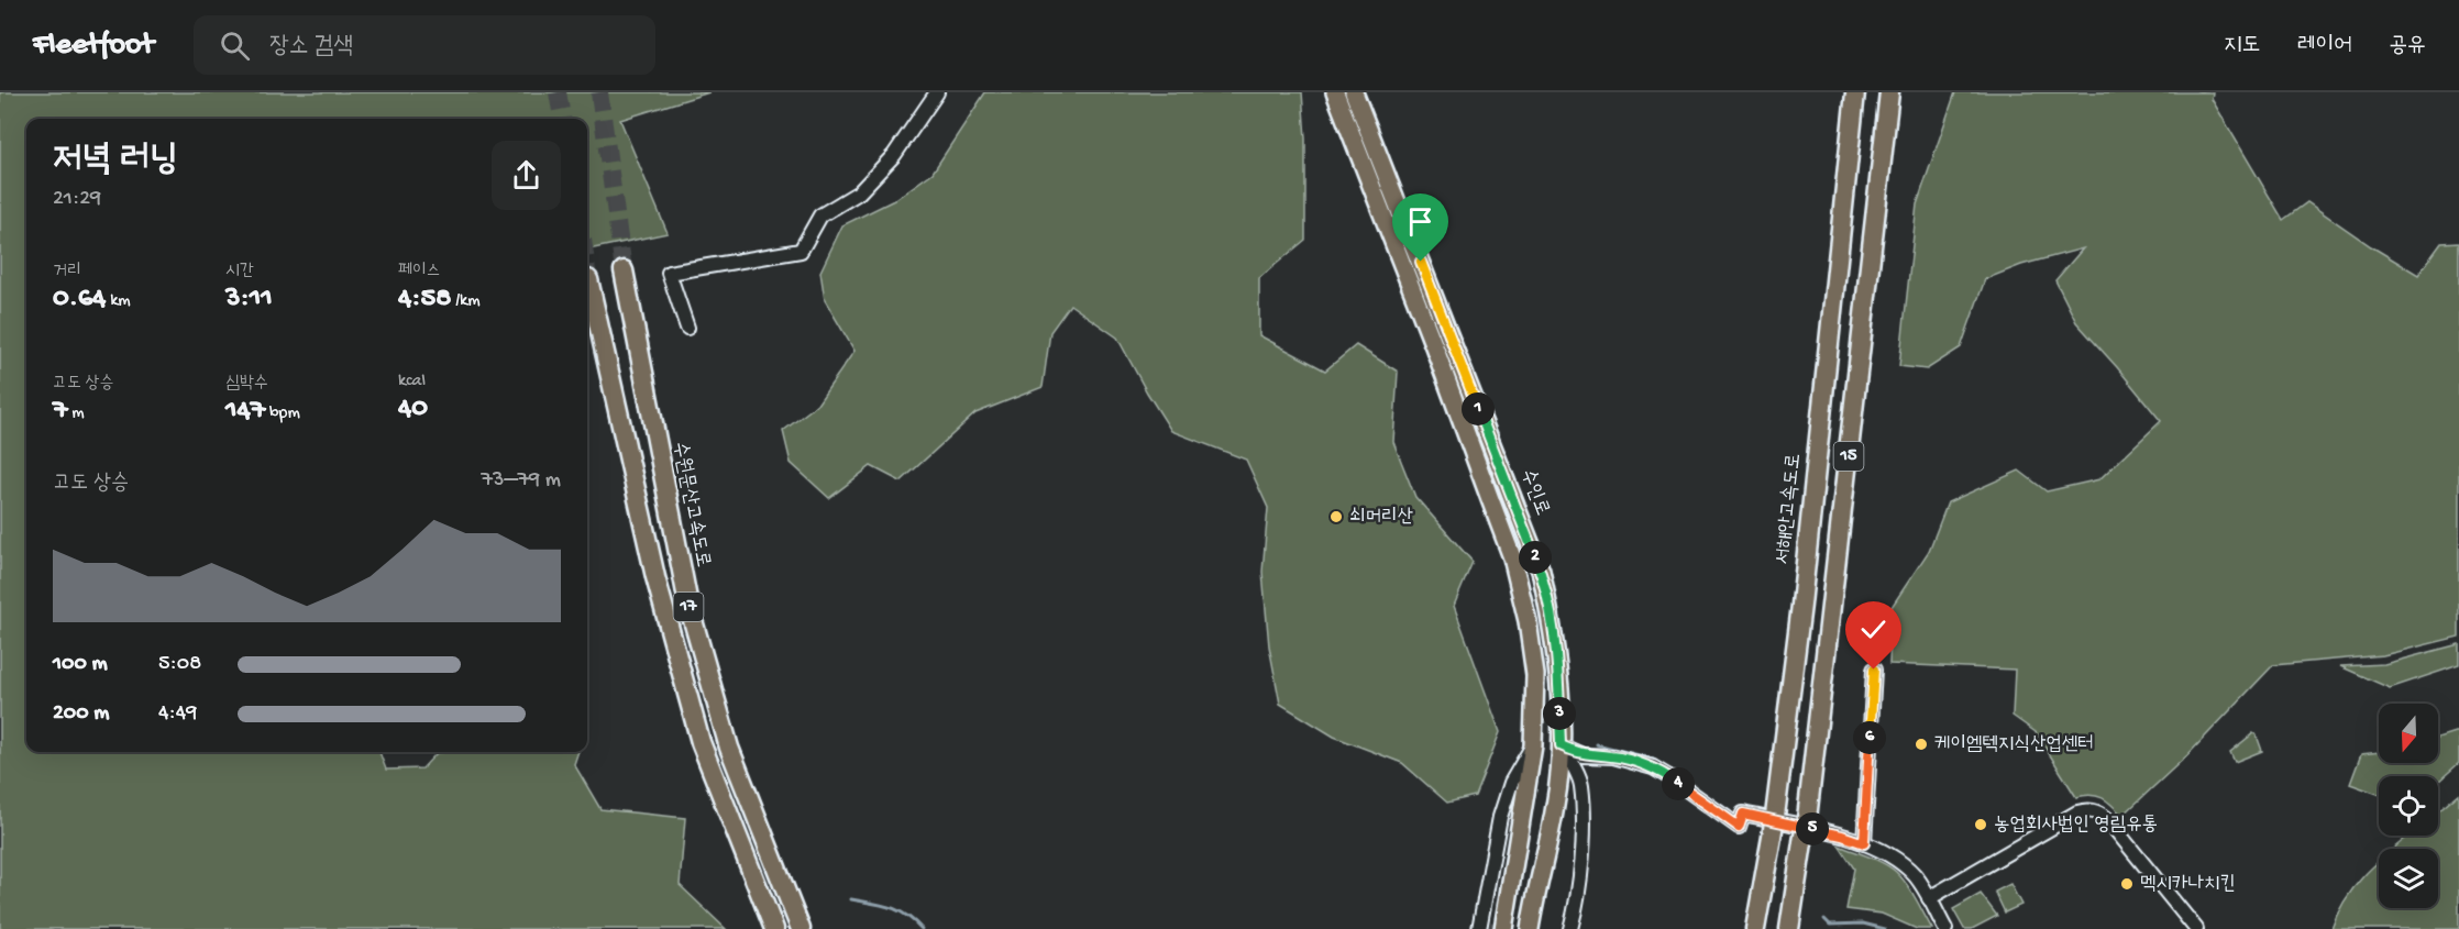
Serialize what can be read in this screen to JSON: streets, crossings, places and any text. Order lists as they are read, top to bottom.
{
  "streets": {
    "highway": [
      "15",
      "수원문산고속도로",
      "서해안고속도로",
      "17"
    ],
    "main road": ["수인로"]
  },
  "places": [
    "쇠머리산",
    "케이엠텍지식산업센터",
    "농업회사법인 영림유통",
    "멕시카나치킨"
  ],
  "north": "bottom",
  "page": {
    "header": "Fleetfoot",
    "search": "장소 검색",
    "nav": ["지도", "레이어", "공유"],
    "heading": ["저녁 러닝", "21:29"],
    "stats": [
      ["거리", "0.64 km"],
      ["시간", "3:11"],
      ["페이스", "4:58 /km"],
      ["고도 상승", "7 m"],
      ["심박수", "147 bpm"],
      ["kcal", "40"]
    ],
    "pins": [
      "1",
      "2",
      "3",
      "6",
      "4",
      "5"
    ],
    "chart": ["고도 상승", "73–79 m"],
    "list": [
      {
        "name": "100 m",
        "note": "5:08"
      },
      {
        "name": "200 m",
        "note": "4:49"
      }
    ]
  }
}
